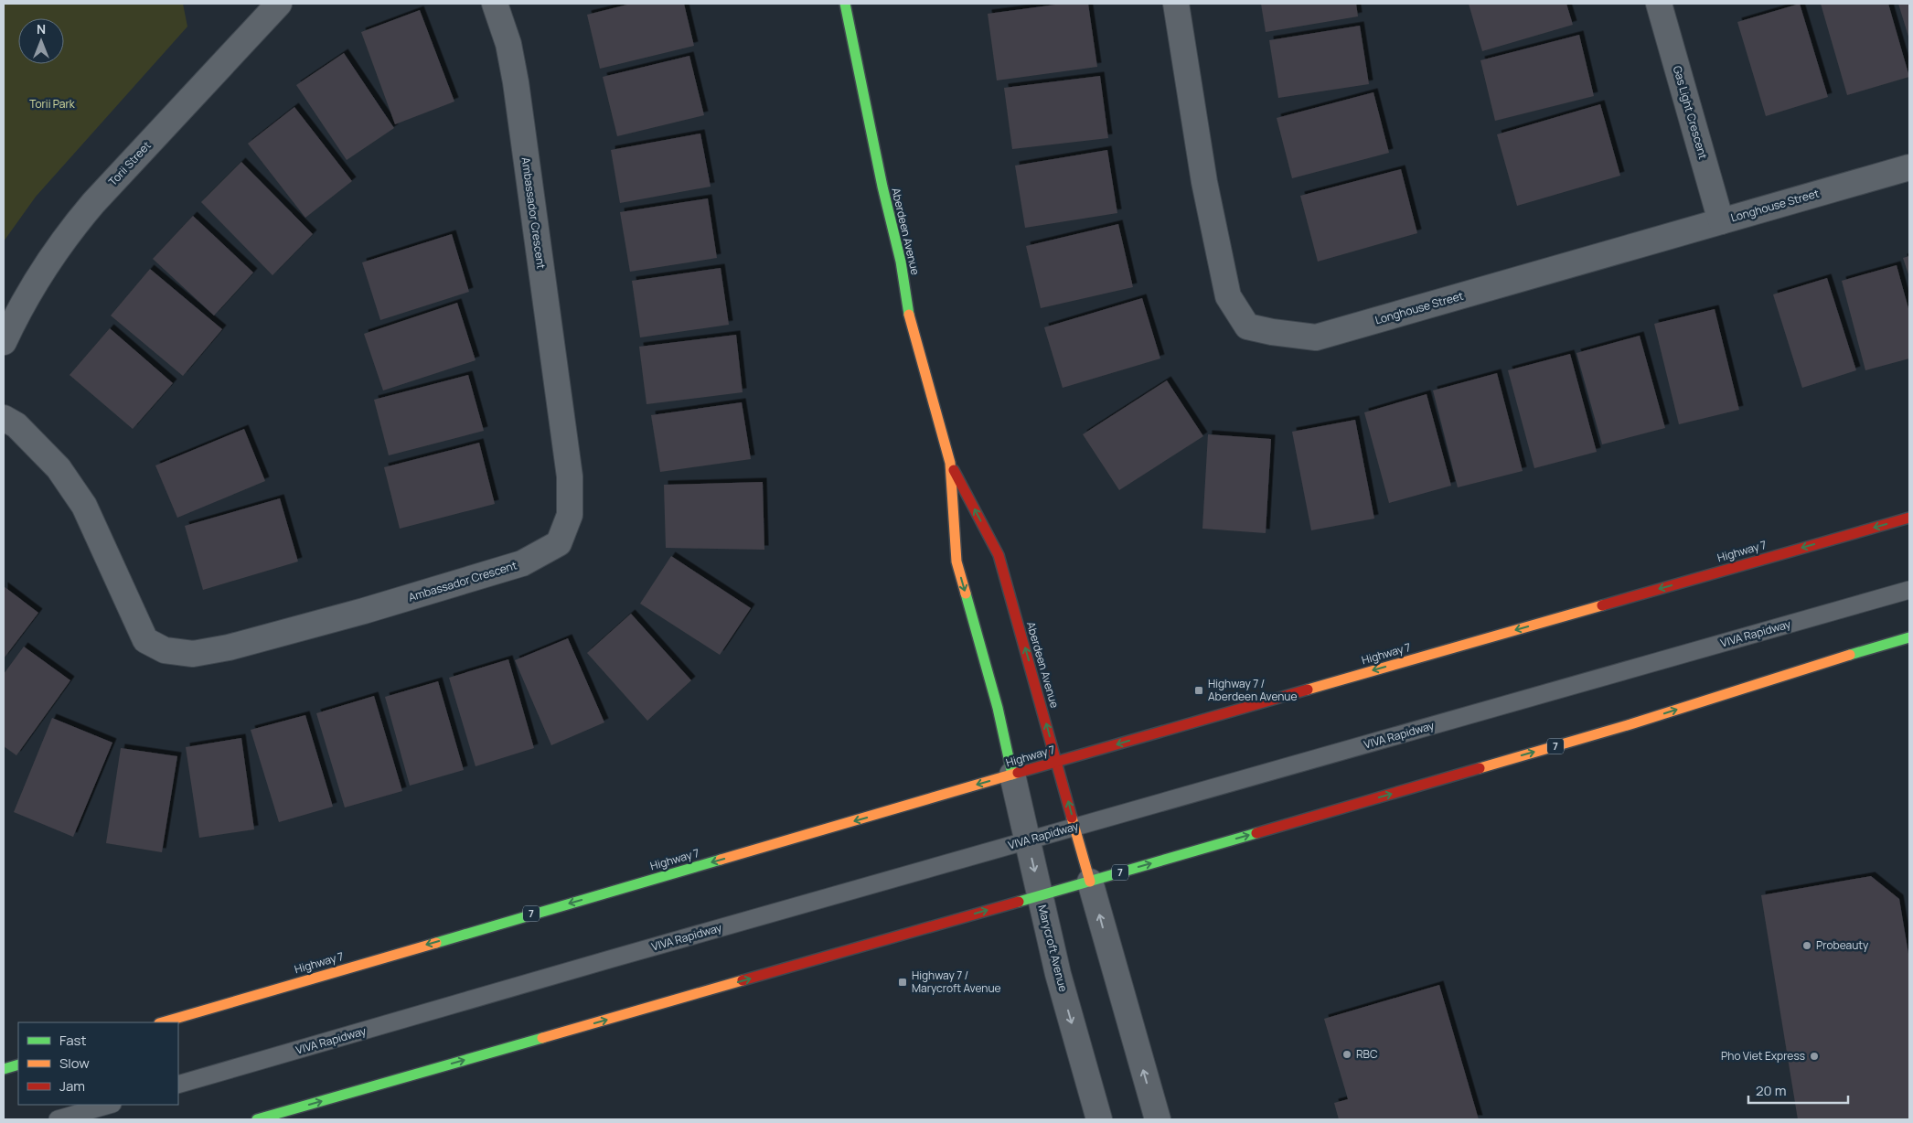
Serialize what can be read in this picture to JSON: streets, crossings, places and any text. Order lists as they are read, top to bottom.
{
  "streets": {
    "main road": ["Aberdeen Avenue", "Highway 7", "7"],
    "street": [
      "Gas Light Crescent",
      "Torii Street",
      "Longhouse Street",
      "Ambassador Crescent",
      "Marycroft Avenue"
    ],
    "lane": ["VIVA Rapidway"]
  },
  "crossings": [
    ["Gas Light Crescent", "Longhouse Street"],
    ["Aberdeen Avenue", "Highway 7"],
    ["Aberdeen Avenue", "VIVA Rapidway"],
    ["Aberdeen Avenue", "7"],
    ["Aberdeen Avenue", "Marycroft Avenue"],
    ["Highway 7", "Marycroft Avenue"],
    ["VIVA Rapidway", "Marycroft Avenue"],
    ["7", "Marycroft Avenue"]
  ],
  "one_way": ["Highway 7"],
  "parks": ["Torii Park"],
  "places": {
    "transit": ["Highway 7 / Aberdeen Avenue", "Highway 7 / Marycroft Avenue"],
    "other": ["Probeauty", "RBC", "Pho Viet Express"]
  },
  "legend": ["Fast", "Slow", "Jam"],
  "scale_bar": "20 m",
  "north": "top"
}
